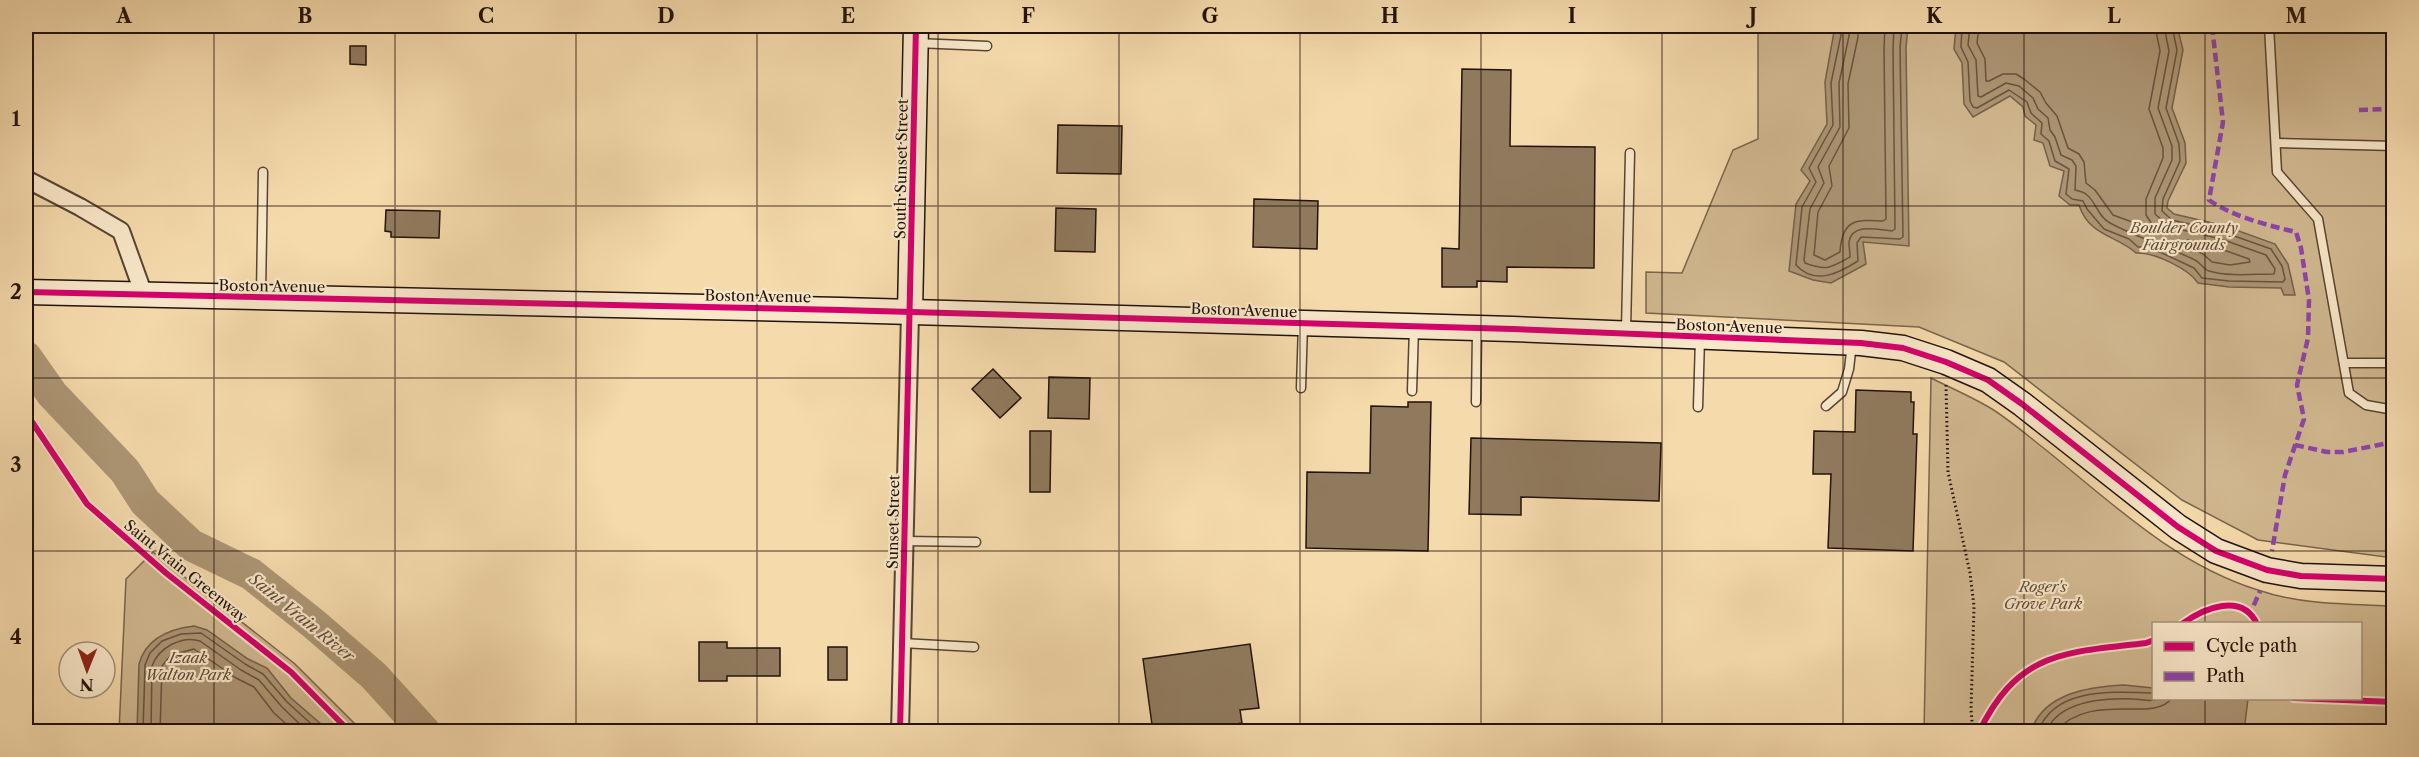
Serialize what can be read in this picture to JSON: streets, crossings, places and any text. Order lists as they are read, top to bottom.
{
  "streets": {
    "street": ["South Sunset Street", "Boston Avenue", "Sunset Street"],
    "cycle path": ["Saint Vrain Greenway"]
  },
  "crossings": [
    ["South Sunset Street", "Boston Avenue"],
    ["South Sunset Street", "Sunset Street"],
    ["Boston Avenue", "Sunset Street"]
  ],
  "water": ["Saint Vrain River"],
  "parks": ["Boulder County Fairgrounds", "Roger's Grove Park", "Izaak Walton Park"],
  "legend": ["Cycle path", "Path"],
  "north": "bottom",
  "grid": {
    "columns": [
      "A",
      "B",
      "C",
      "D",
      "E",
      "F",
      "G",
      "H",
      "I",
      "J",
      "K",
      "L",
      "M"
    ],
    "rows": [
      "1",
      "2",
      "3",
      "4"
    ]
  }
}
